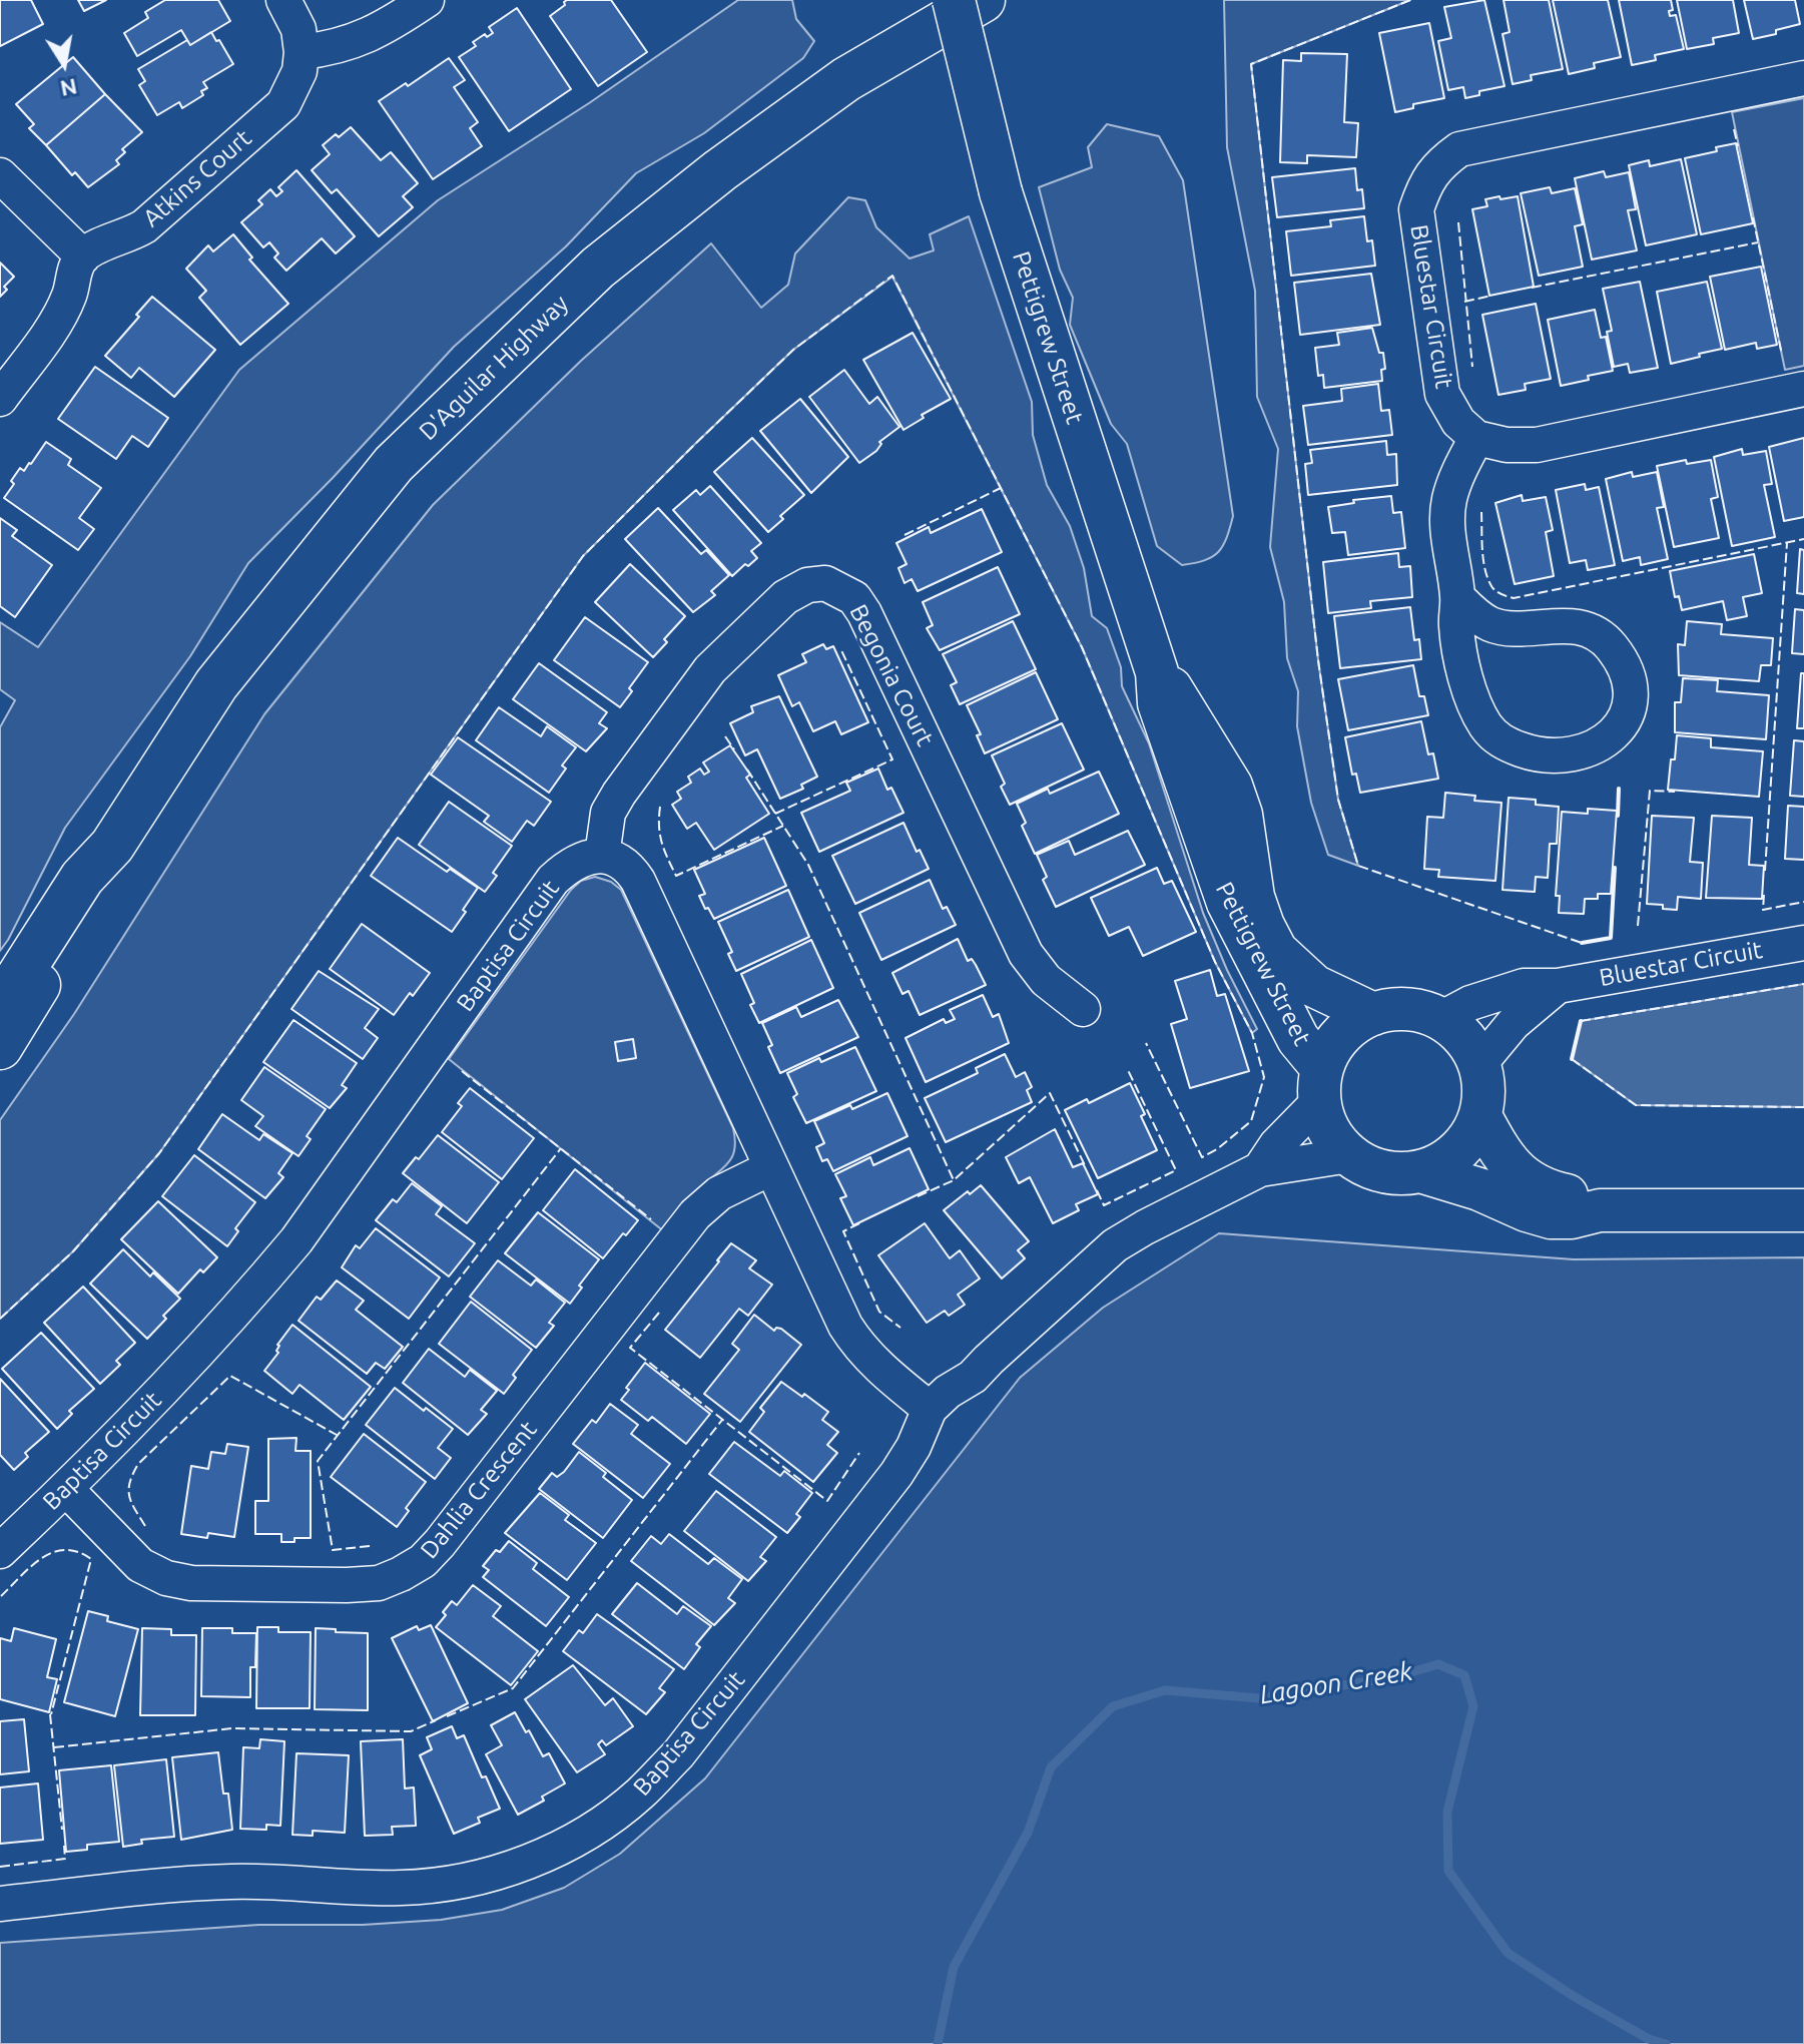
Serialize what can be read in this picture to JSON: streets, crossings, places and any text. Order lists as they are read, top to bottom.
{
  "streets": {
    "highway": ["D'Aguilar Highway"],
    "main road": ["Pettigrew Street"],
    "street": [
      "Atkins Court",
      "Bluestar Circuit",
      "Begonia Court",
      "Baptisa Circuit",
      "Dahlia Crescent"
    ]
  },
  "crossings": [
    ["Bluestar Circuit", "Pettigrew Street"],
    ["Bluestar Circuit", "Baptisa Circuit"],
    ["Pettigrew Street", "Baptisa Circuit"],
    ["Begonia Court", "Baptisa Circuit"],
    ["Baptisa Circuit", "Dahlia Crescent"]
  ],
  "water": ["Lagoon Creek"],
  "north": "bottom"
}
